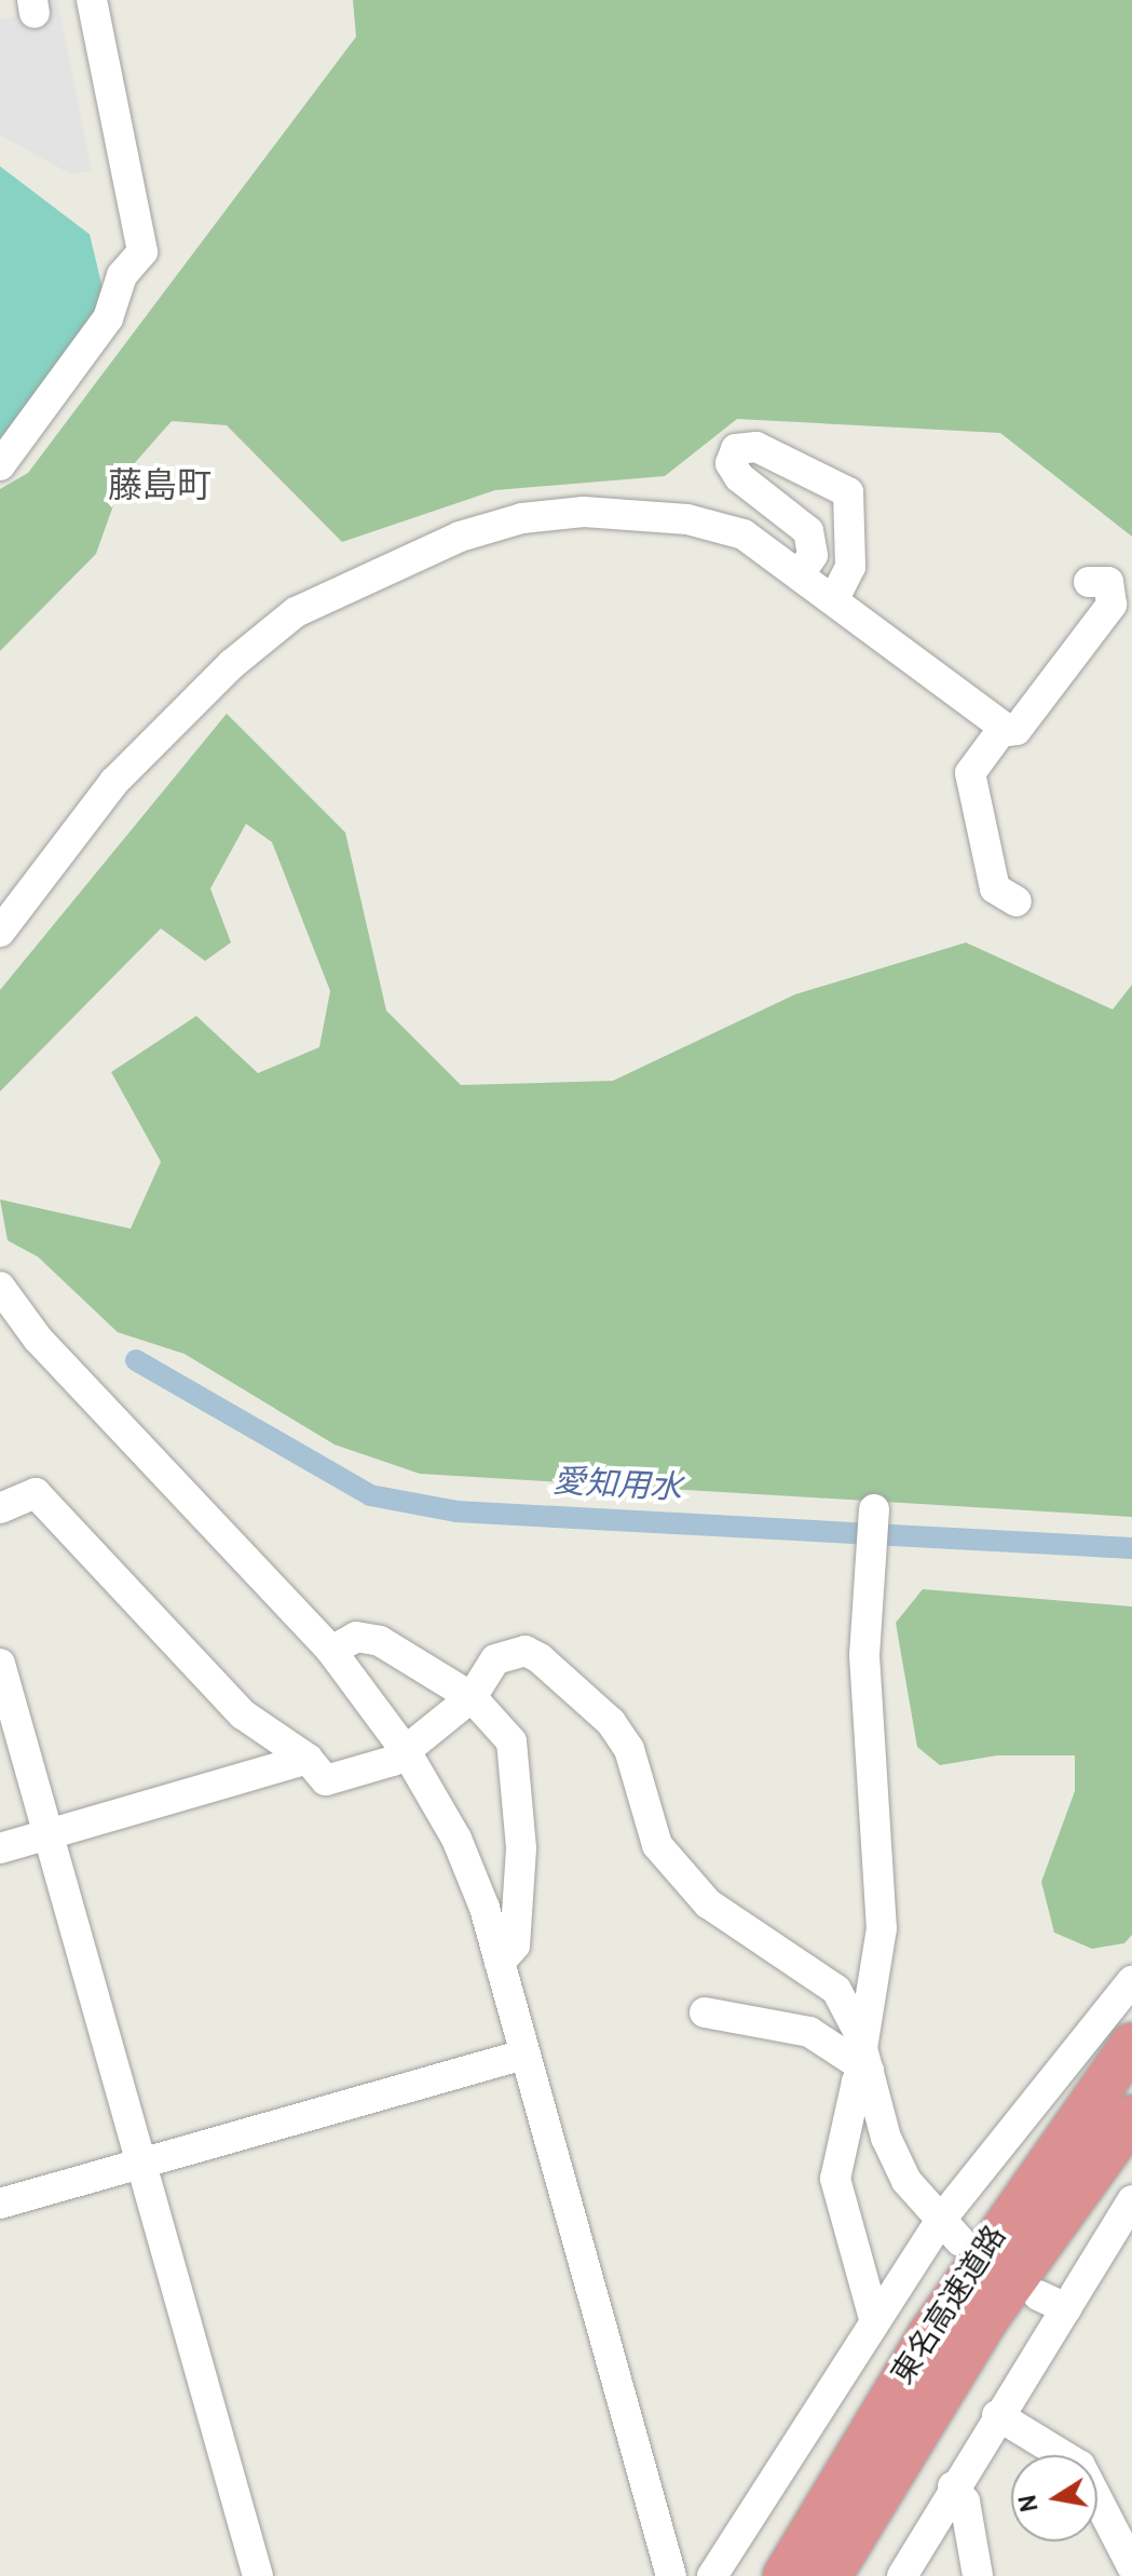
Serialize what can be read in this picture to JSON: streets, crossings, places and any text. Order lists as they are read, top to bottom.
{
  "streets": {
    "highway": ["東名高速道路"]
  },
  "districts": ["藤島町"],
  "water": ["愛知用水"],
  "north": "left"
}
